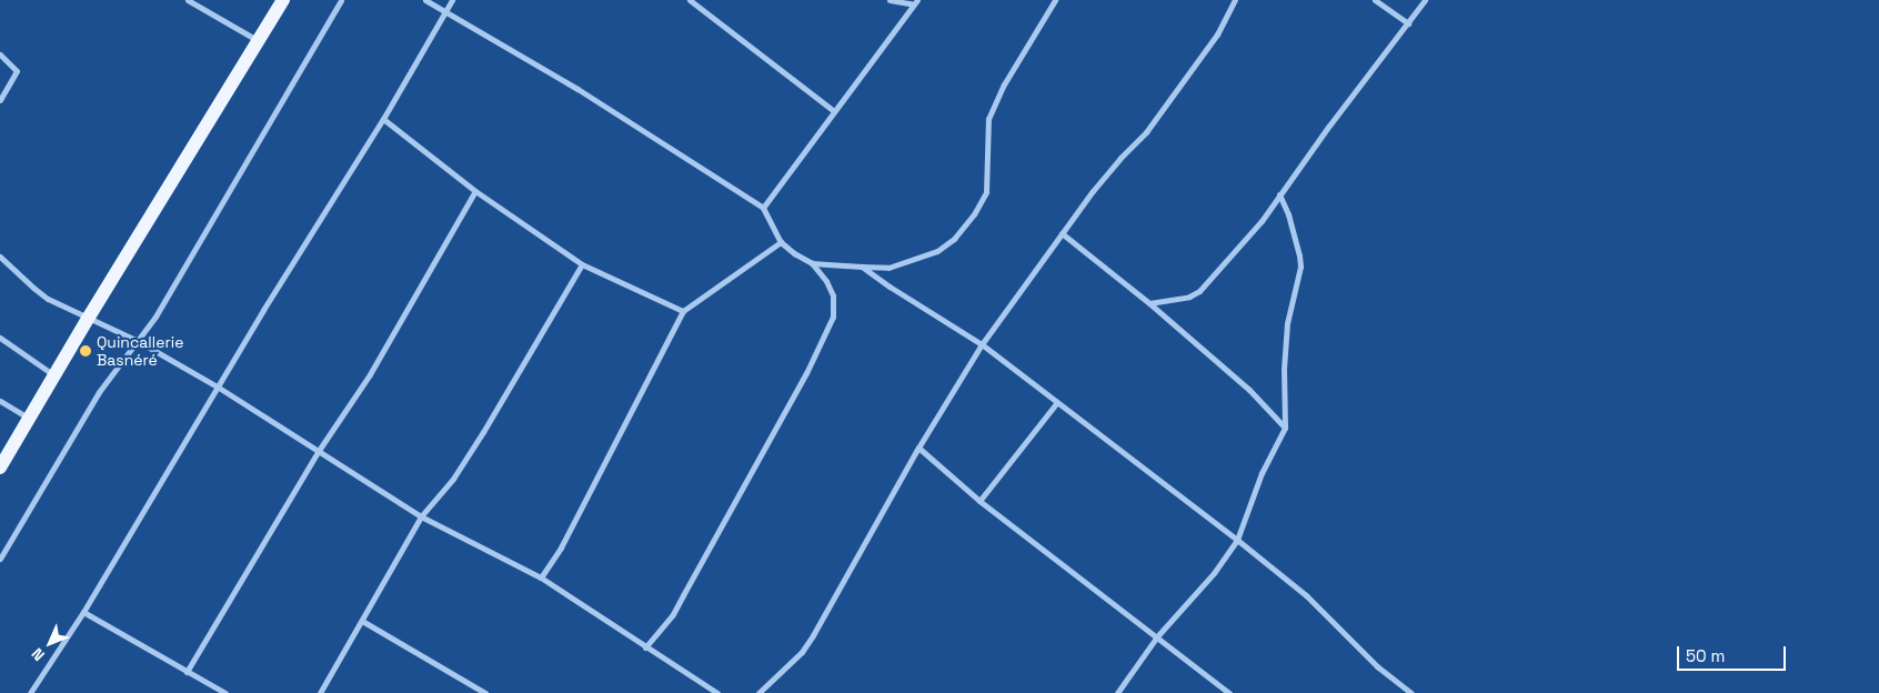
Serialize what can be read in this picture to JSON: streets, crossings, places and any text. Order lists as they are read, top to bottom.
{
  "places": ["Quincallerie Basnéré"],
  "scale_bar": "50 m",
  "north": "bottom left"
}
